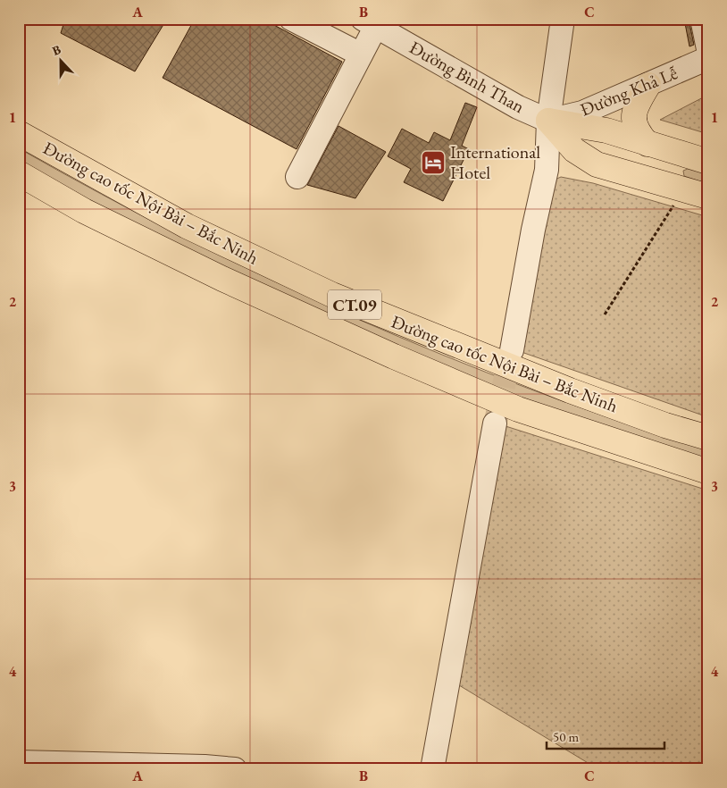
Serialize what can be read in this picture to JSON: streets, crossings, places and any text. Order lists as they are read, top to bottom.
{
  "streets": {
    "main road": ["Đường Bình Than", "Đường cao tốc Nội Bài – Bắc Ninh", "CT.09"],
    "street": ["Đường Khả Lễ"]
  },
  "crossings": [
    ["Đường Bình Than", "Đường Khả Lễ"]
  ],
  "places": {
    "hotel": ["International Hotel"]
  },
  "scale_bar": "50 m",
  "north": "top",
  "grid": {
    "columns": ["A", "B", "C"],
    "rows": [
      "1",
      "2",
      "3",
      "4"
    ]
  }
}
